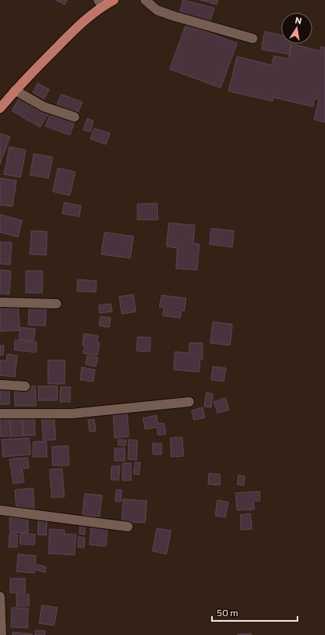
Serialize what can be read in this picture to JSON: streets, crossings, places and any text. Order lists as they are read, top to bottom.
{
  "scale_bar": "50 m",
  "north": "top"
}
